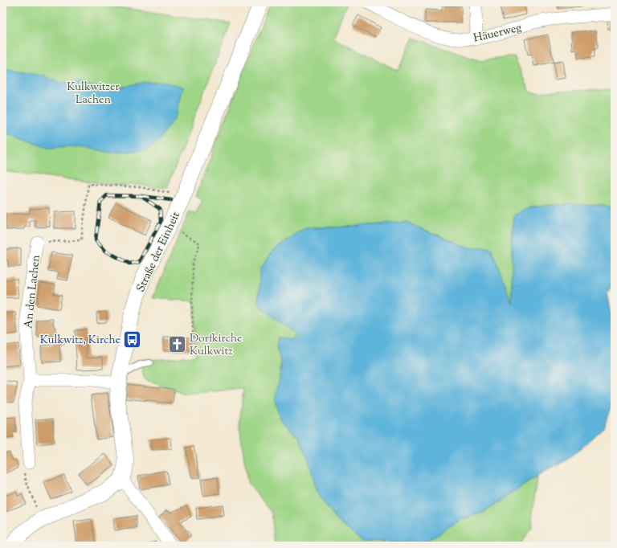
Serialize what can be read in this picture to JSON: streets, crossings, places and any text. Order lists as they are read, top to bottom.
{
  "streets": {
    "street": ["Häuerweg", "Straße der Einheit", "An den Lachen"]
  },
  "parks": ["Kulkwitzer Lachen"],
  "places": {
    "bus stop": ["Kulkwitz, Kirche"],
    "church": ["Dorfkirche Kulkwitz"]
  }
}
